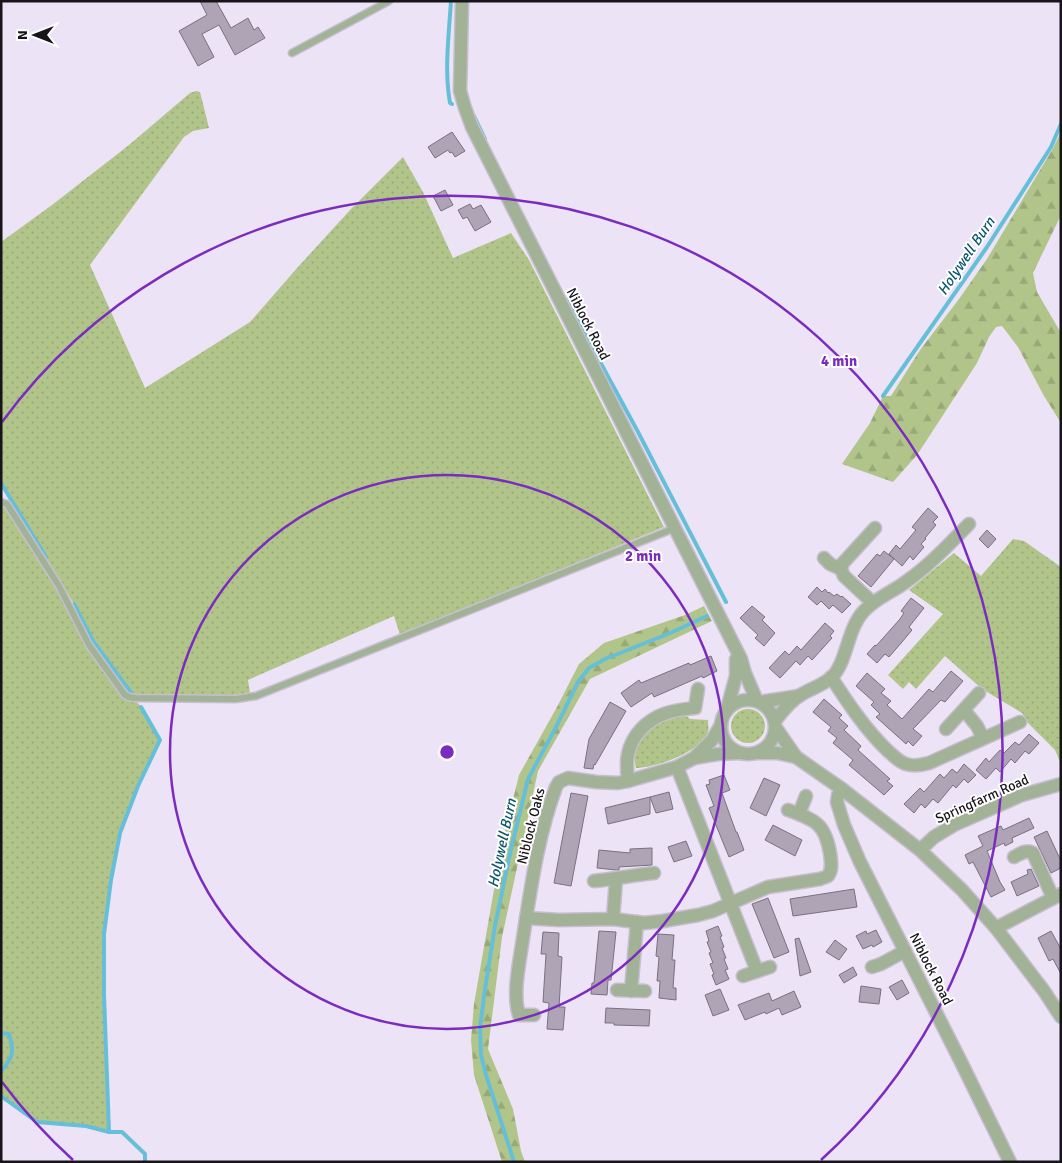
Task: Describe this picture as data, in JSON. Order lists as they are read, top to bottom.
{
  "streets": {
    "street": ["Niblock Road", "Springfarm Road", "Niblock Oaks"]
  },
  "crossings": [
    ["Niblock Road", "Niblock Oaks"]
  ],
  "water": ["Holywell Burn"],
  "north": "left",
  "rings": ["4 min", "2 min"]
}
